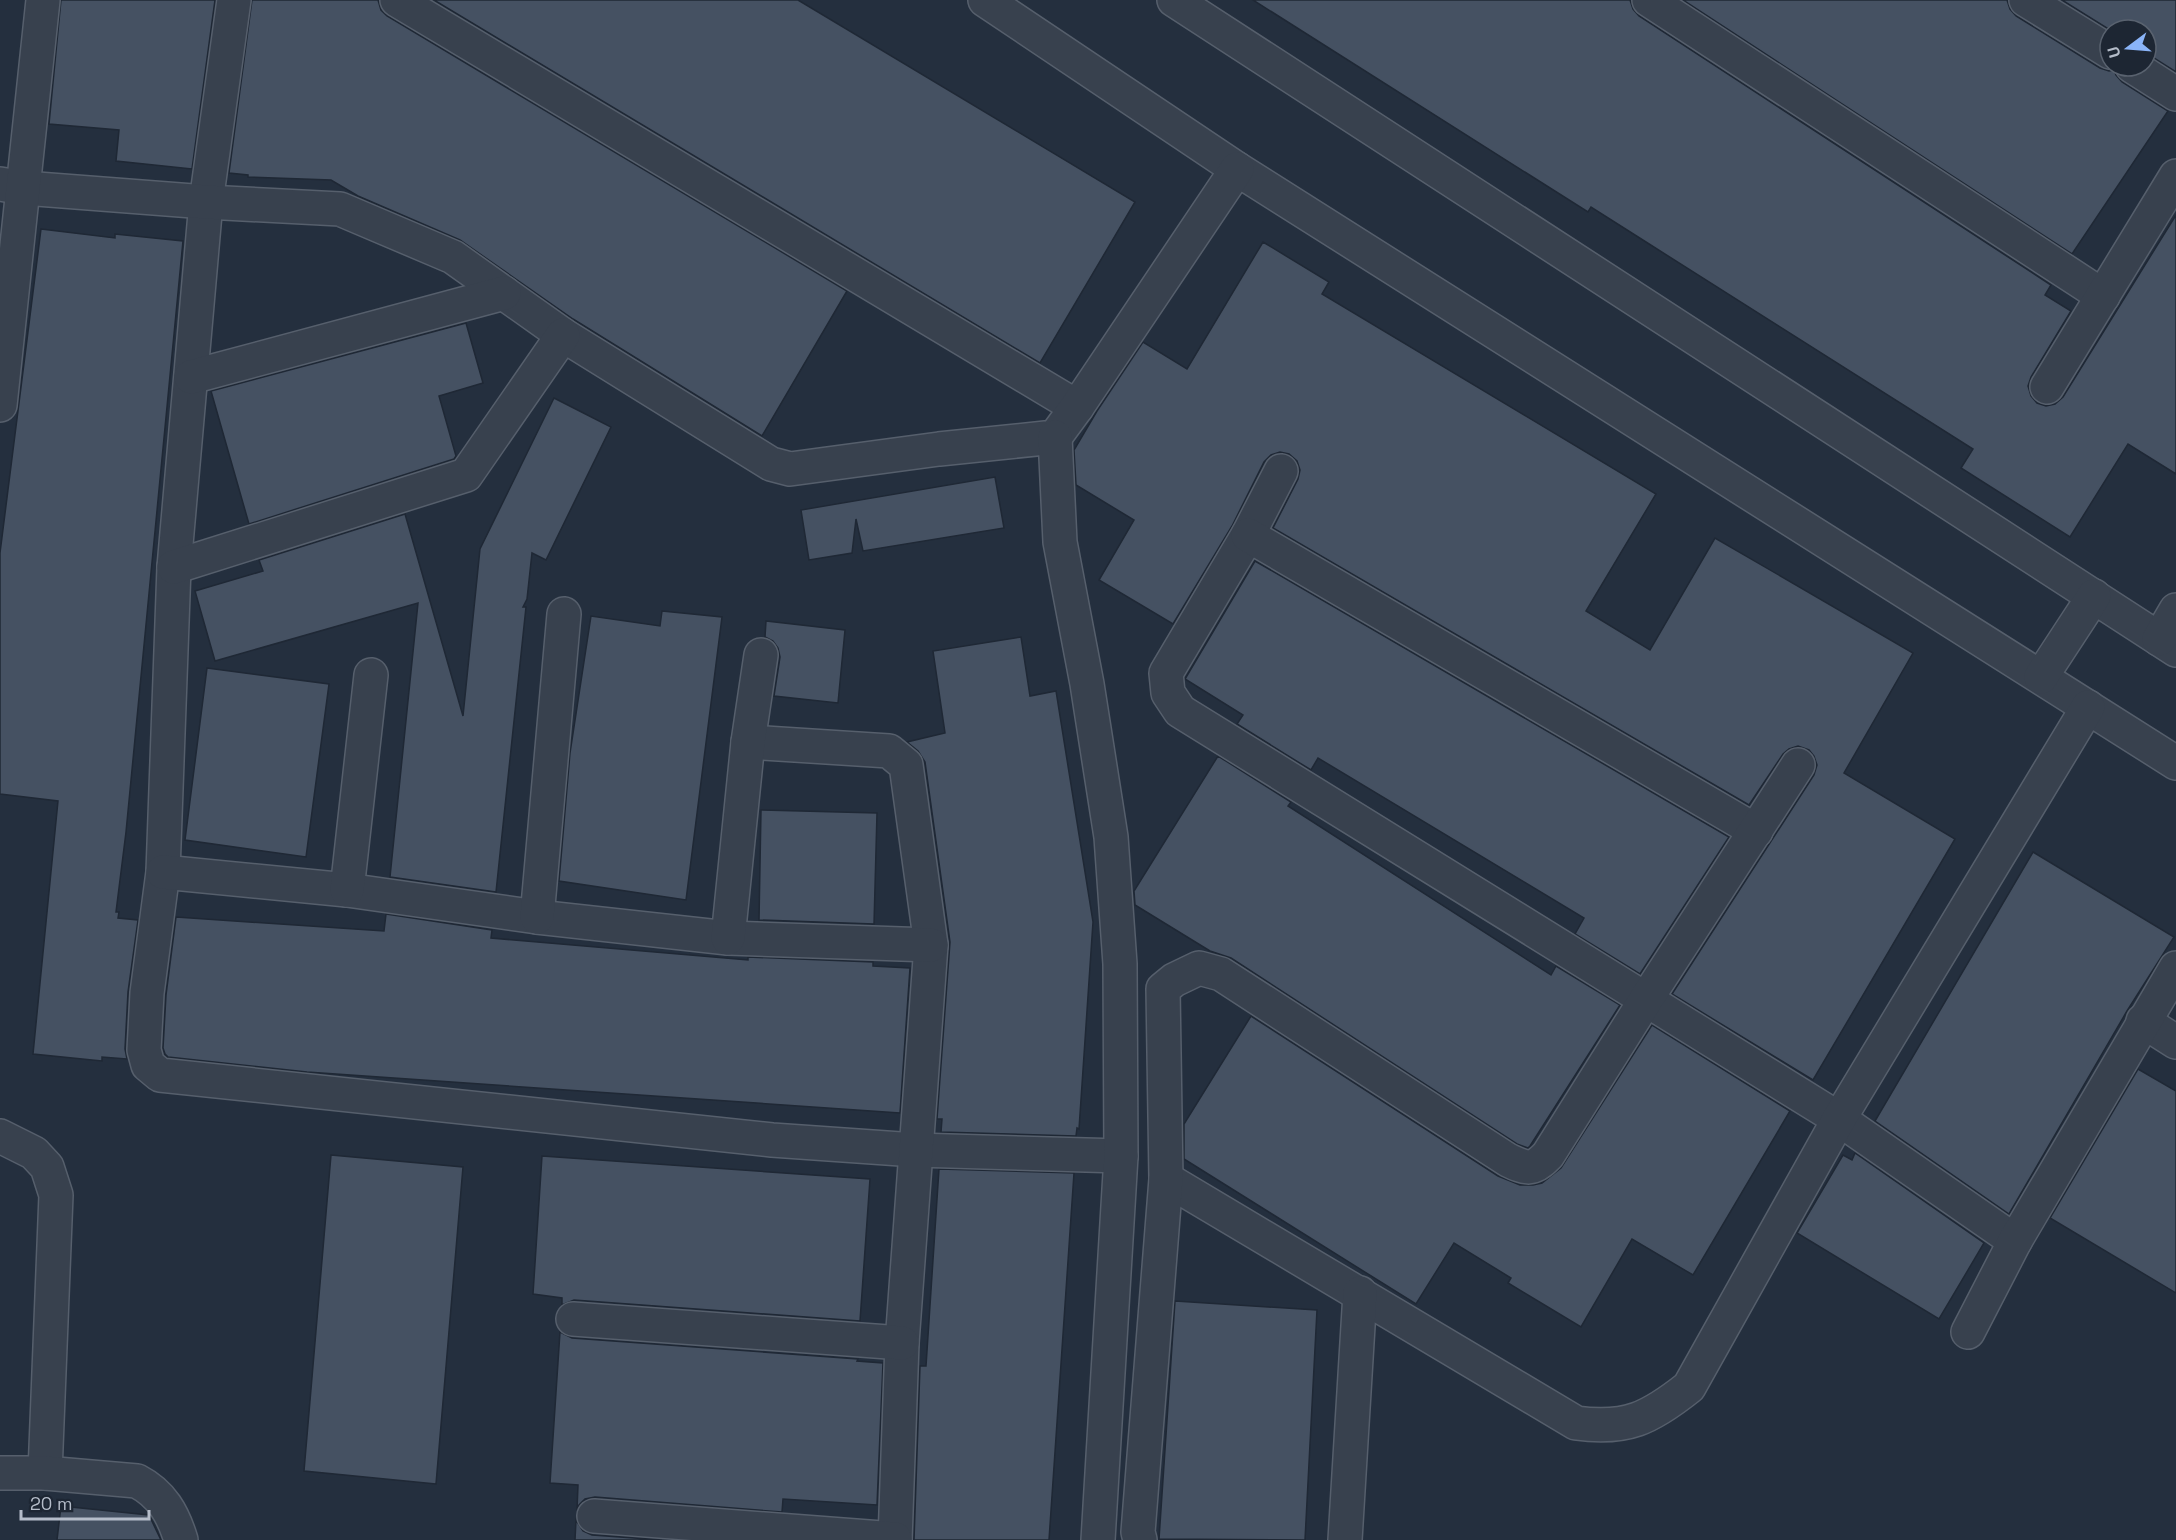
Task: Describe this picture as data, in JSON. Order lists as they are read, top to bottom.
{
  "scale_bar": "20 m",
  "north": "left"
}
